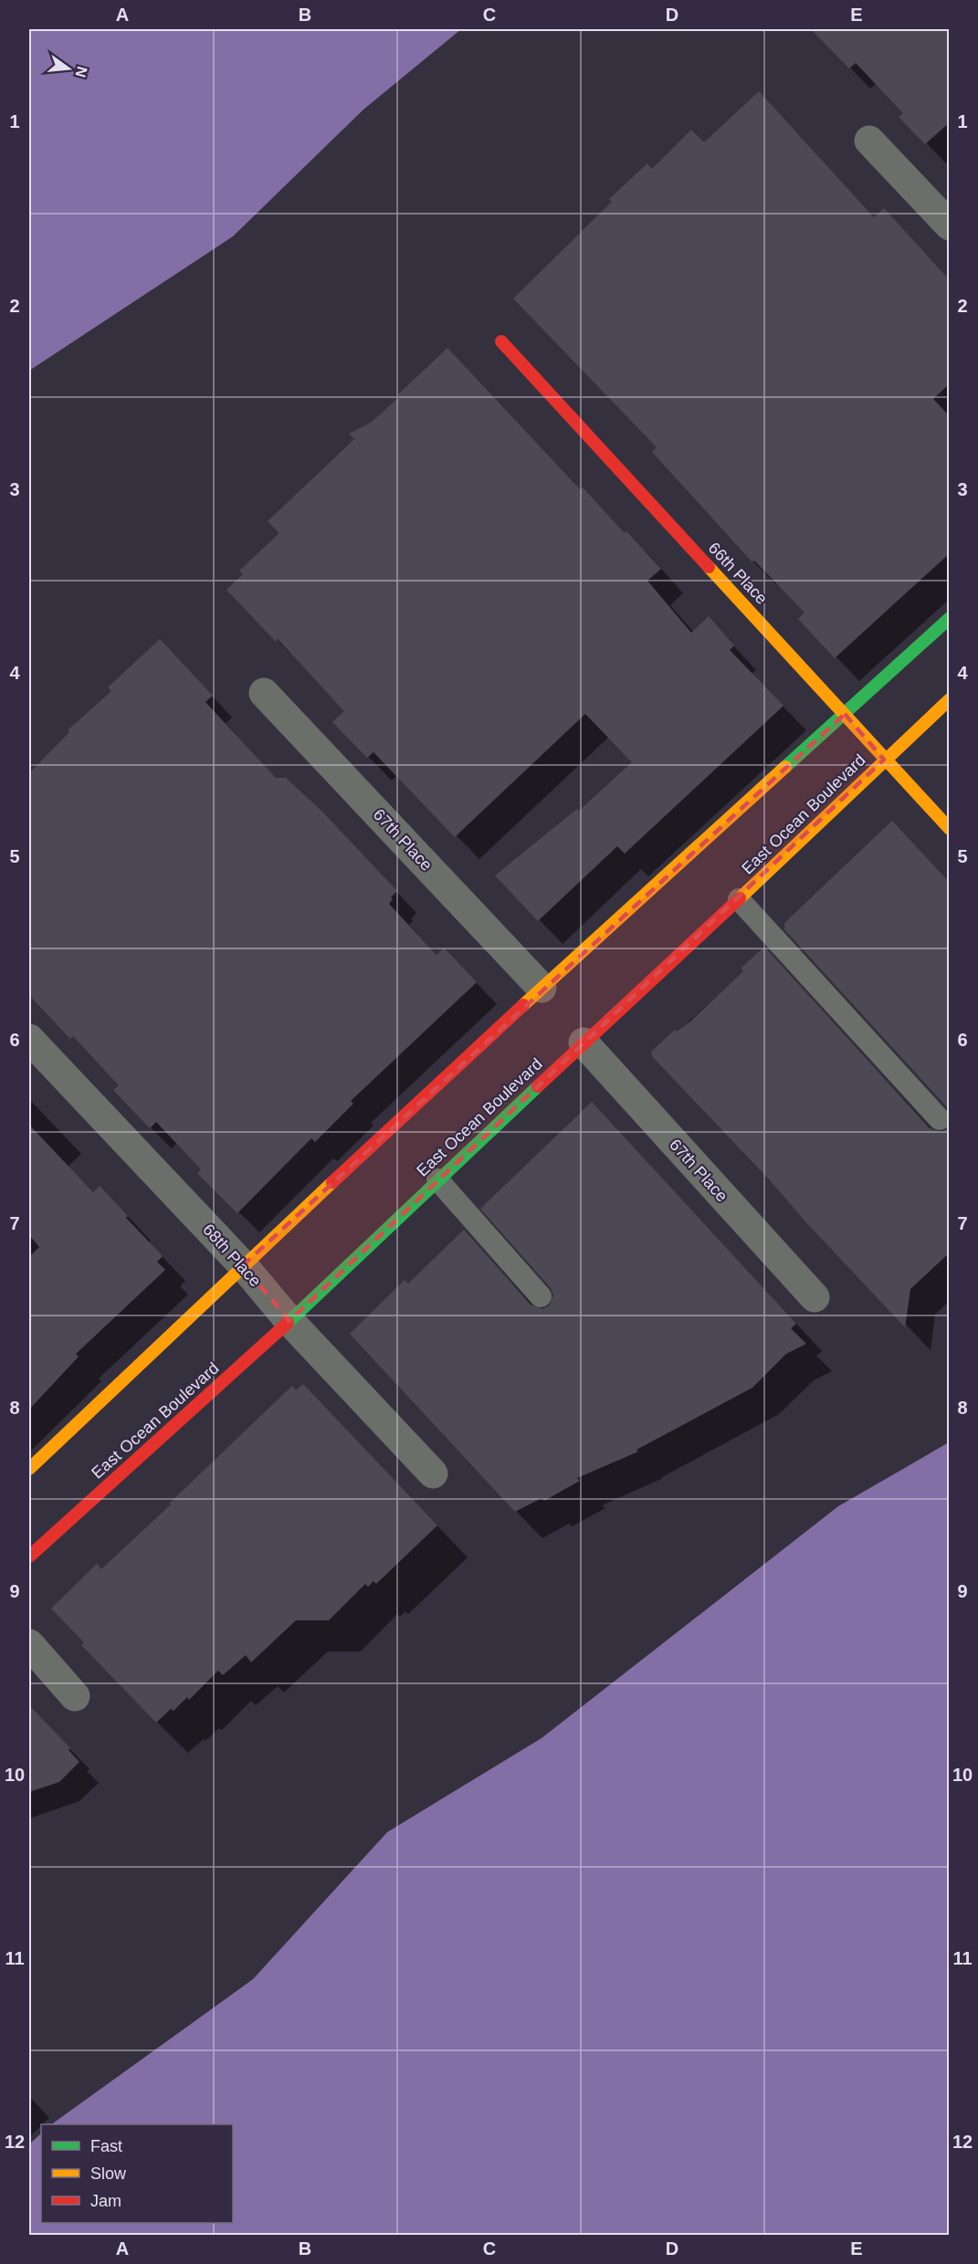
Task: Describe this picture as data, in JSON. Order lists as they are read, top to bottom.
{
  "streets": {
    "main road": ["66th Place", "East Ocean Boulevard"],
    "street": ["67th Place", "68th Place"]
  },
  "crossings": [
    ["66th Place", "East Ocean Boulevard"],
    ["East Ocean Boulevard", "67th Place"],
    ["East Ocean Boulevard", "68th Place"]
  ],
  "legend": ["Fast", "Slow", "Jam"],
  "north": "right",
  "grid": {
    "columns": [
      "A",
      "B",
      "C",
      "D",
      "E"
    ],
    "rows": [
      "1",
      "2",
      "3",
      "4",
      "5",
      "6",
      "7",
      "8",
      "9",
      "10",
      "11",
      "12"
    ]
  }
}
